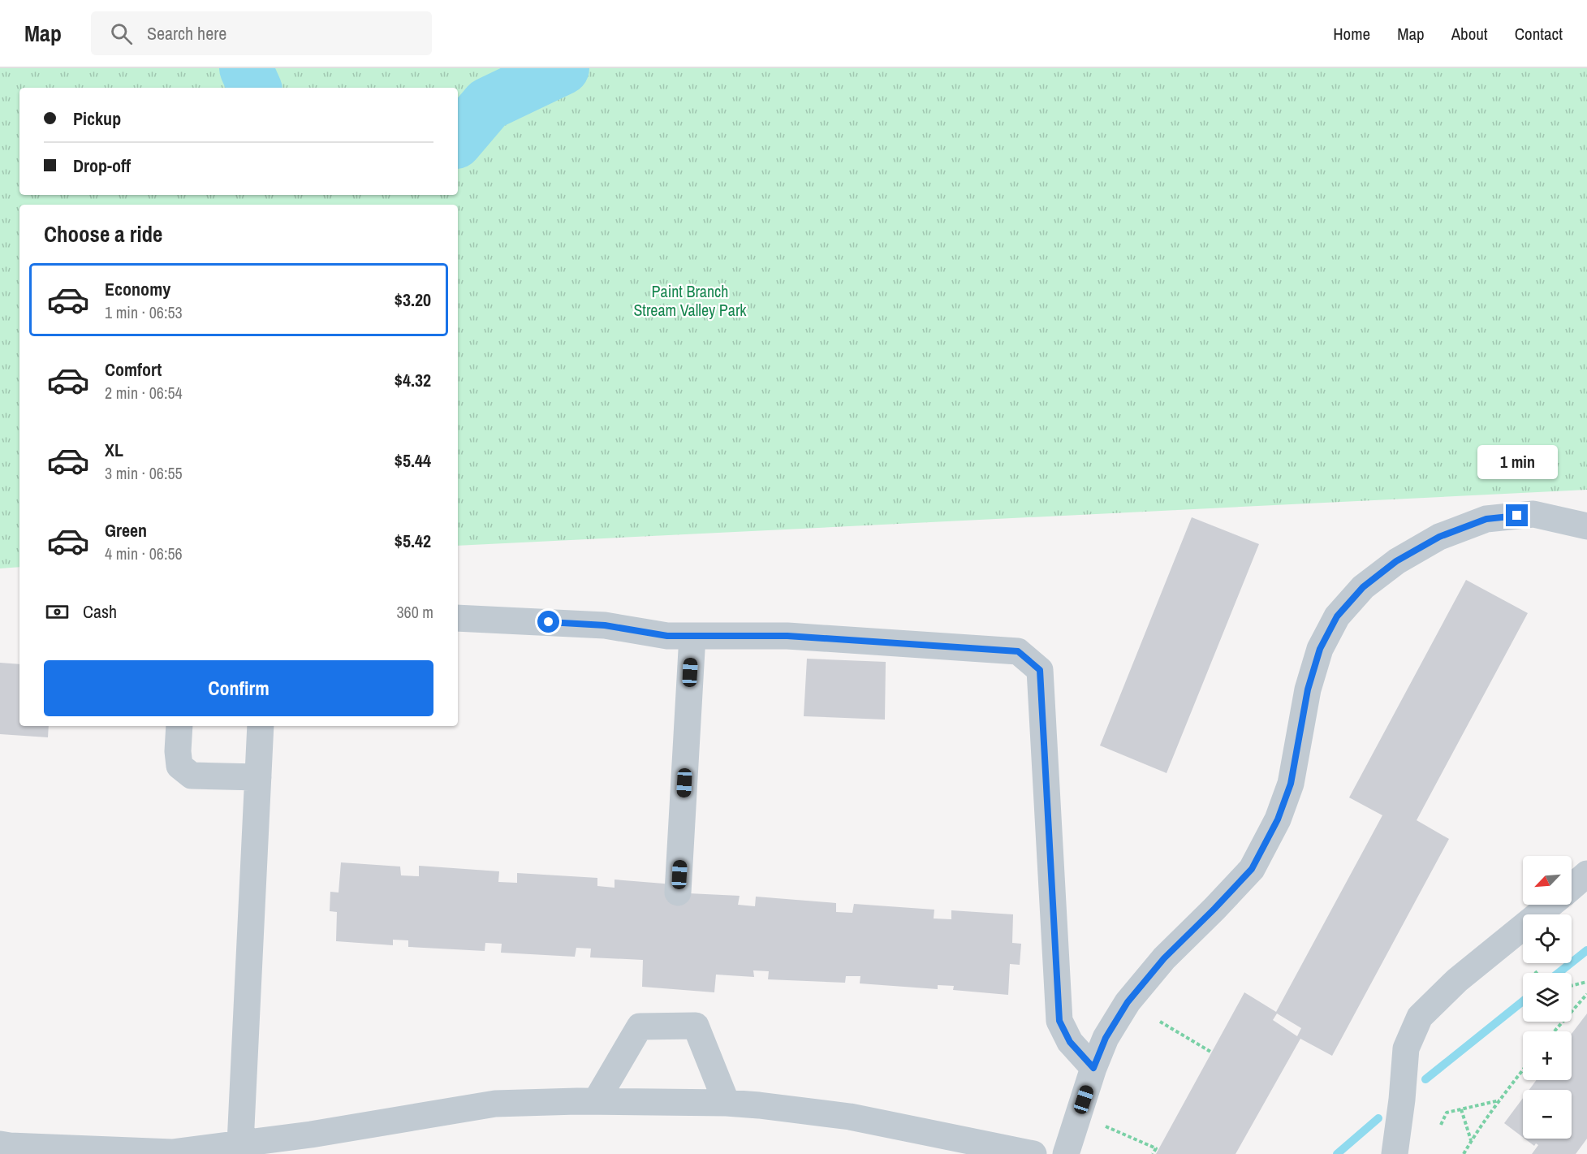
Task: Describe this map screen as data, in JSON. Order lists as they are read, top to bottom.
{
  "parks": ["Paint Branch Stream Valley Park"],
  "north": "bottom left",
  "page": {
    "header": "Map",
    "search": "Search here",
    "nav": [
      "Home",
      "Map",
      "About",
      "Contact"
    ],
    "banner": ["Pickup", "Drop-off"],
    "heading": "Choose a ride",
    "list": [
      {
        "name": "Economy",
        "note": "1 min · 06:53",
        "value": "$3.20"
      },
      {
        "name": "Comfort",
        "note": "2 min · 06:54",
        "value": "$4.32"
      },
      {
        "name": "XL",
        "note": "3 min · 06:55",
        "value": "$5.44"
      },
      {
        "name": "Green",
        "note": "4 min · 06:56",
        "value": "$5.42"
      }
    ],
    "bubble": "1 min",
    "pay": ["Cash", "360 m"],
    "buttons": "Confirm",
    "map_buttons": ["+", "−"]
  }
}
